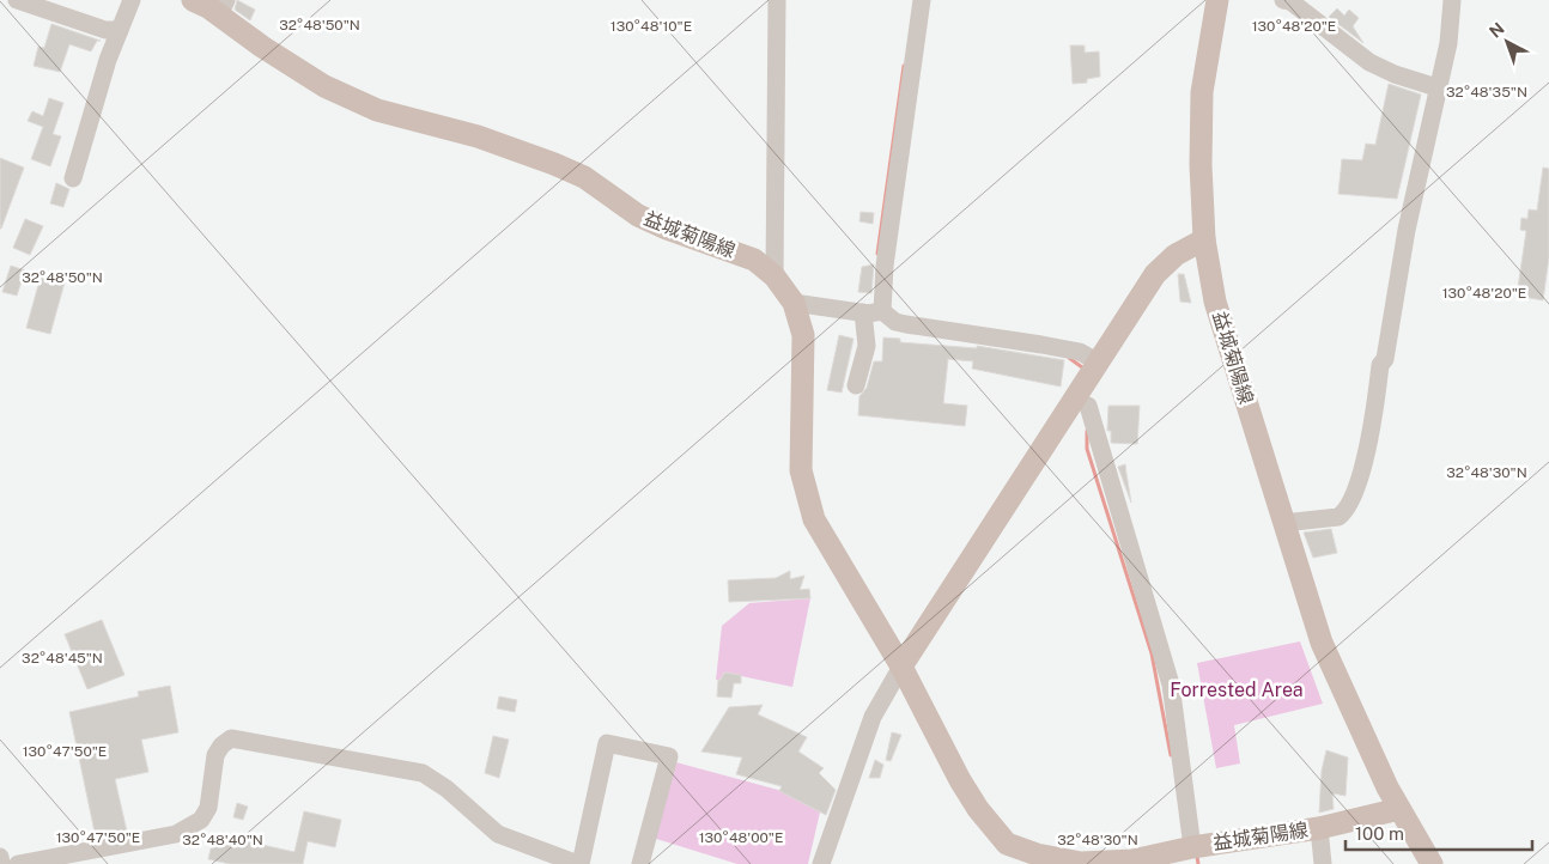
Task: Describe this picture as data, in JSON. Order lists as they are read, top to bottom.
{
  "streets": {
    "main road": ["益城菊陽線"]
  },
  "parks": ["Forrested Area"],
  "scale_bar": "100 m",
  "north": "top left",
  "coordinates": [
    "32°48'50\"N",
    "130°48'10\"E",
    "130°48'20\"E",
    "32°48'35\"N",
    "32°48'30\"N",
    "32°48'45\"N",
    "130°47'50\"E",
    "130°48'00\"E",
    "32°48'40\"N"
  ]
}
